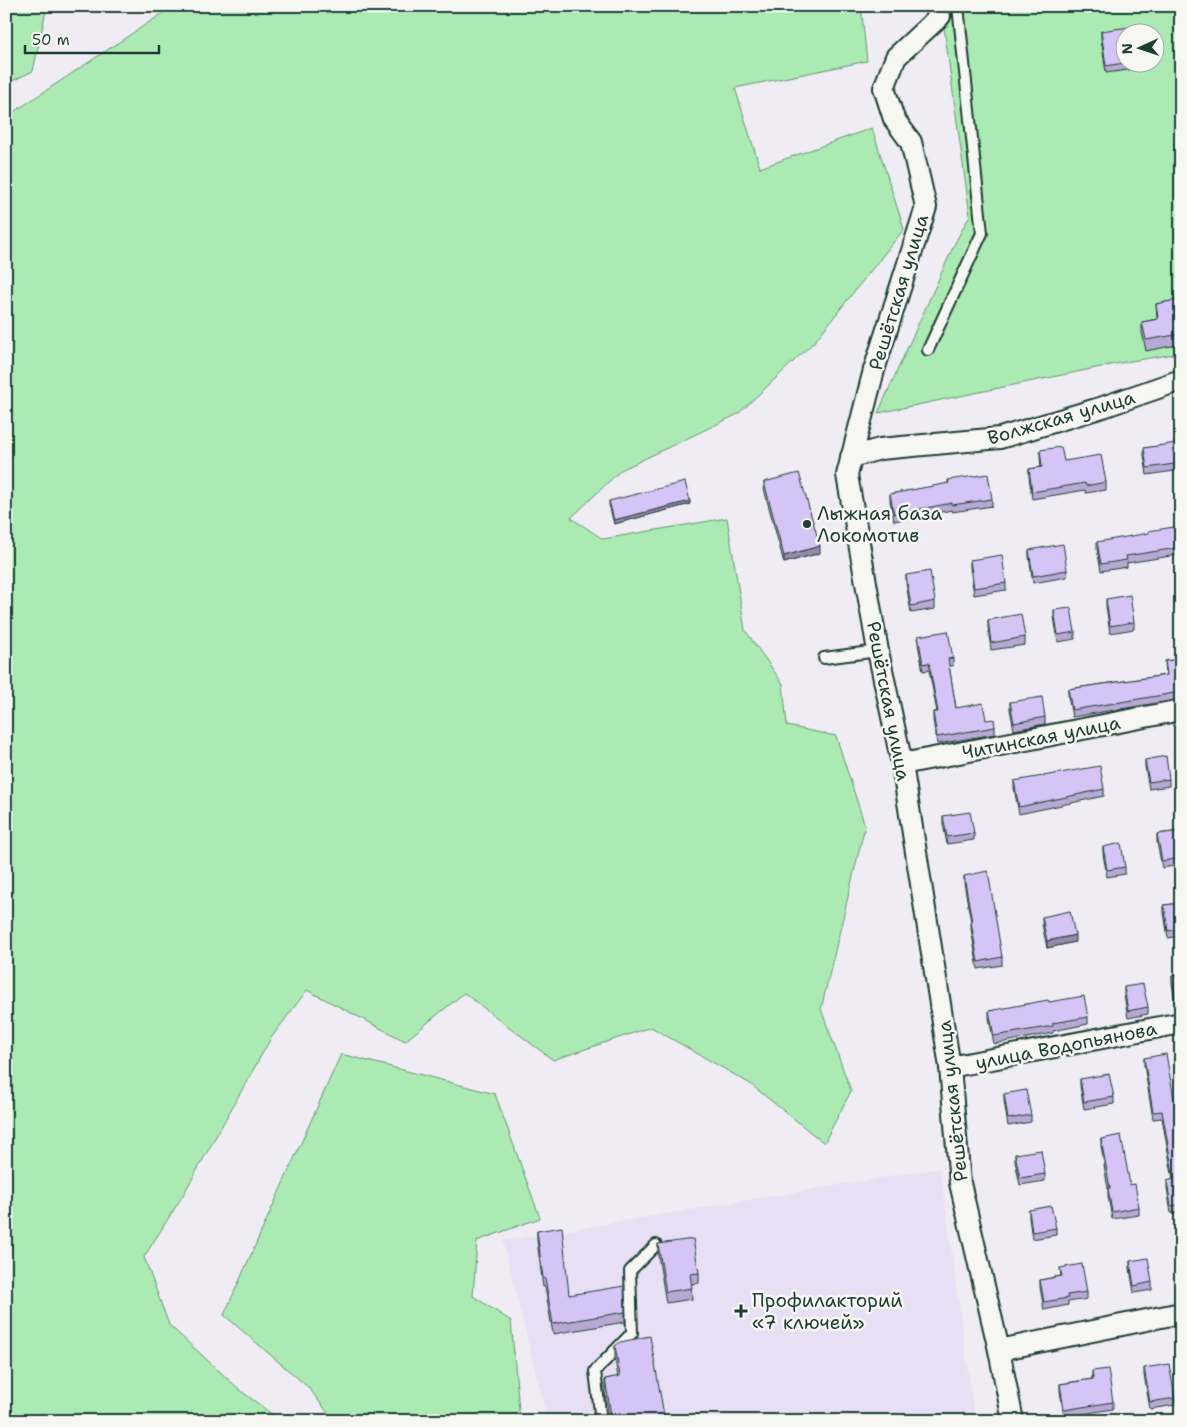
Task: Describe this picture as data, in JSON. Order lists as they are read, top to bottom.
{
  "streets": {
    "street": [
      "Решётская улица",
      "Волжская улица",
      "Читинская улица",
      "улица Водопьянова"
    ]
  },
  "crossings": [
    ["Решётская улица", "Волжская улица"],
    ["Решётская улица", "Читинская улица"],
    ["Решётская улица", "улица Водопьянова"]
  ],
  "places": {
    "other": ["Лыжная база Локомотив"],
    "health": ["Профилакторий «7 ключей»"]
  },
  "scale_bar": "50 m",
  "north": "left"
}
